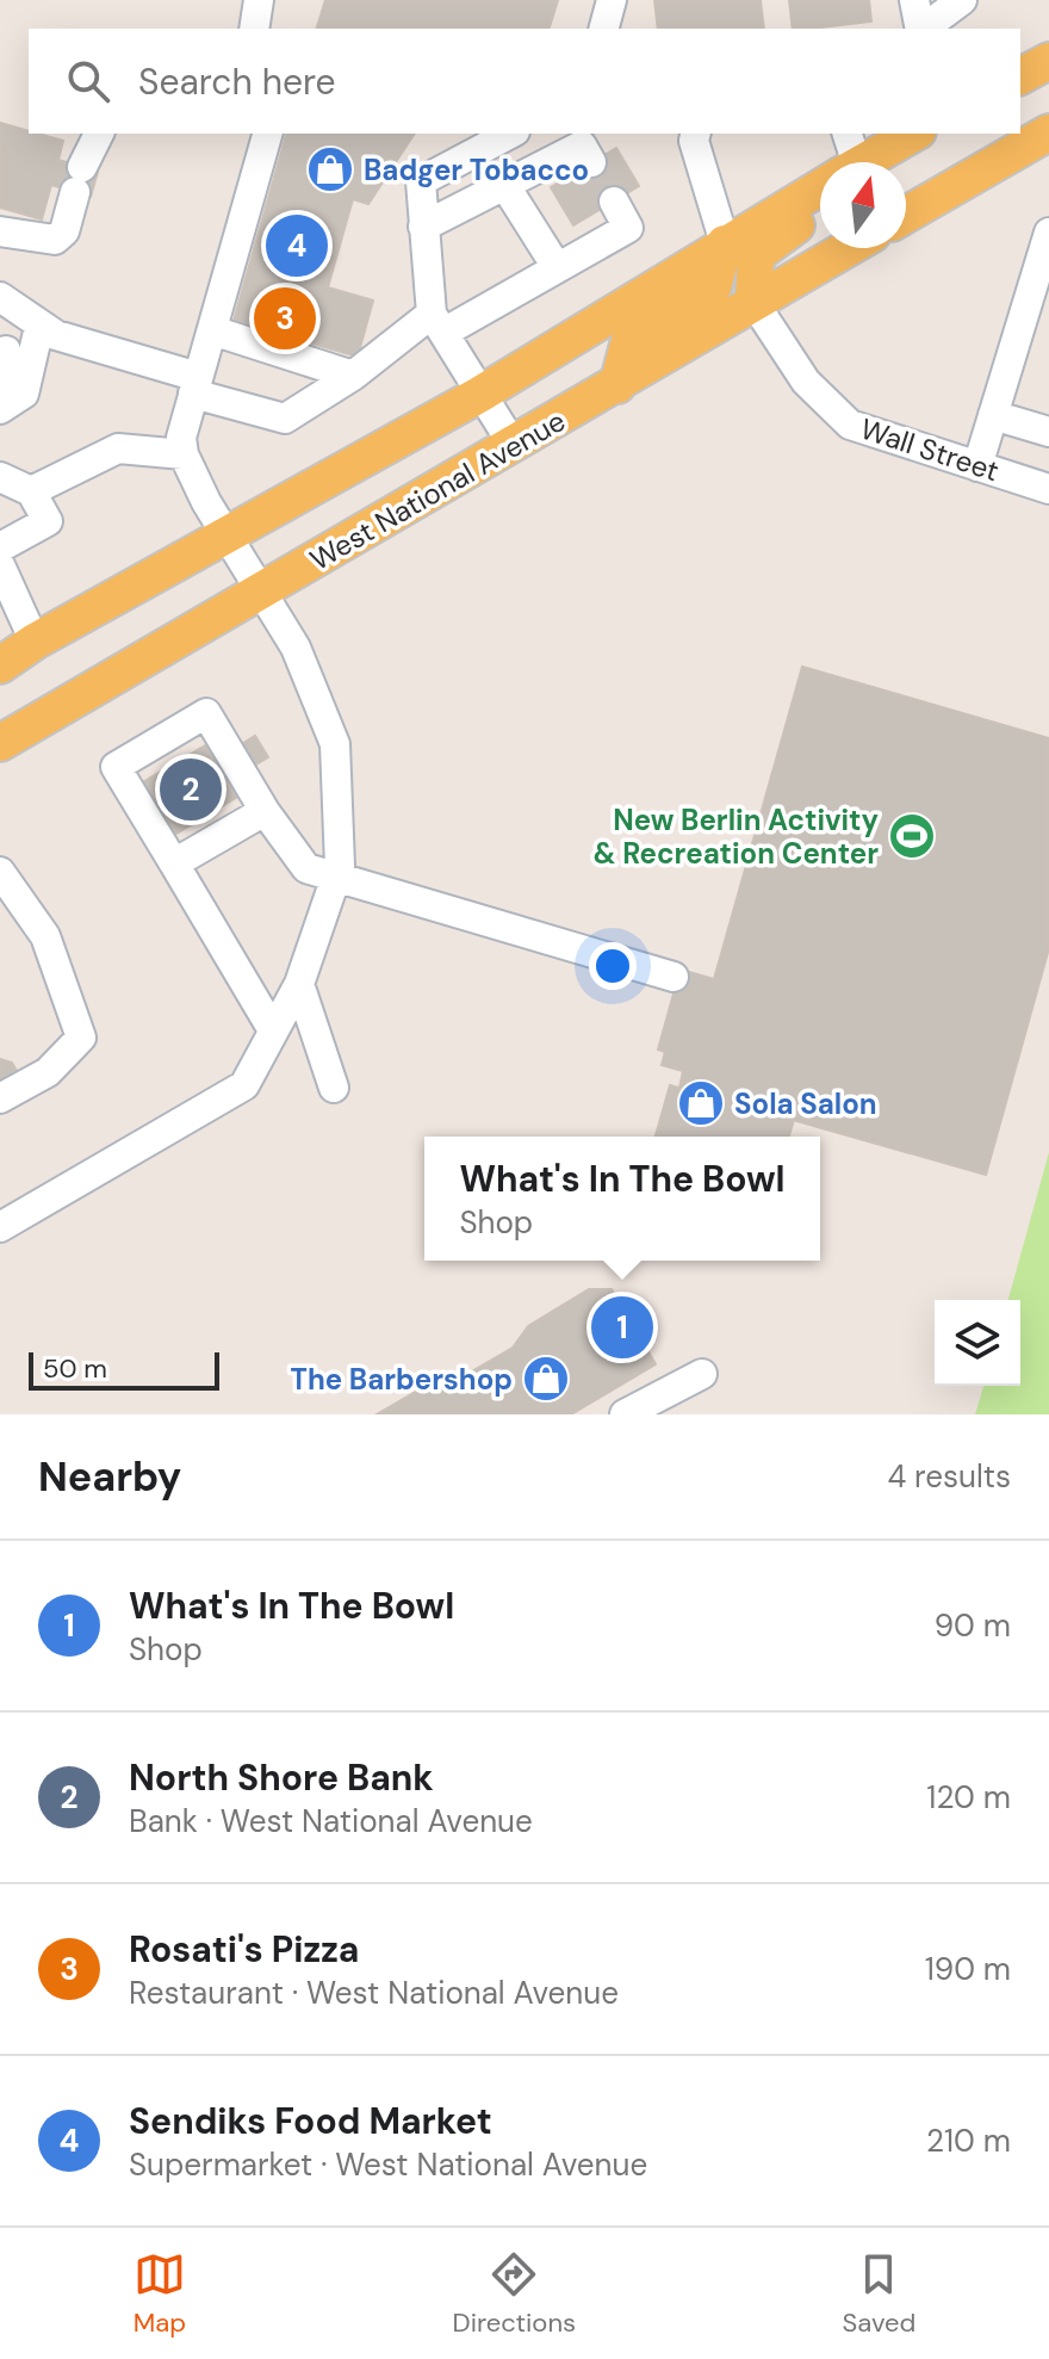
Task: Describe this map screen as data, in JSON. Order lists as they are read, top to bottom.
{
  "streets": {
    "main road": ["West National Avenue"],
    "street": ["Wall Street"]
  },
  "crossings": [
    ["Wall Street", "West National Avenue"]
  ],
  "places": {
    "shop": ["Badger Tobacco", "Sola Salon", "The Barbershop"],
    "sports": ["New Berlin Activity & Recreation Center"]
  },
  "scale_bar": "50 m",
  "north": "top",
  "page": {
    "search": "Search here",
    "pins": [
      "4",
      "3",
      "2",
      "1"
    ],
    "popup": ["What's In The Bowl", "Shop"],
    "scale": "50 m",
    "heading": ["Nearby", "4 results"],
    "list": [
      {
        "mark": "1",
        "name": "What's In The Bowl",
        "note": "Shop",
        "value": "90 m"
      },
      {
        "mark": "2",
        "name": "North Shore Bank",
        "note": "Bank · West National Avenue",
        "value": "120 m"
      },
      {
        "mark": "3",
        "name": "Rosati's Pizza",
        "note": "Restaurant · West National Avenue",
        "value": "190 m"
      },
      {
        "mark": "4",
        "name": "Sendiks Food Market",
        "note": "Supermarket · West National Avenue",
        "value": "210 m"
      }
    ],
    "nav": ["Map", "Directions", "Saved"]
  }
}
